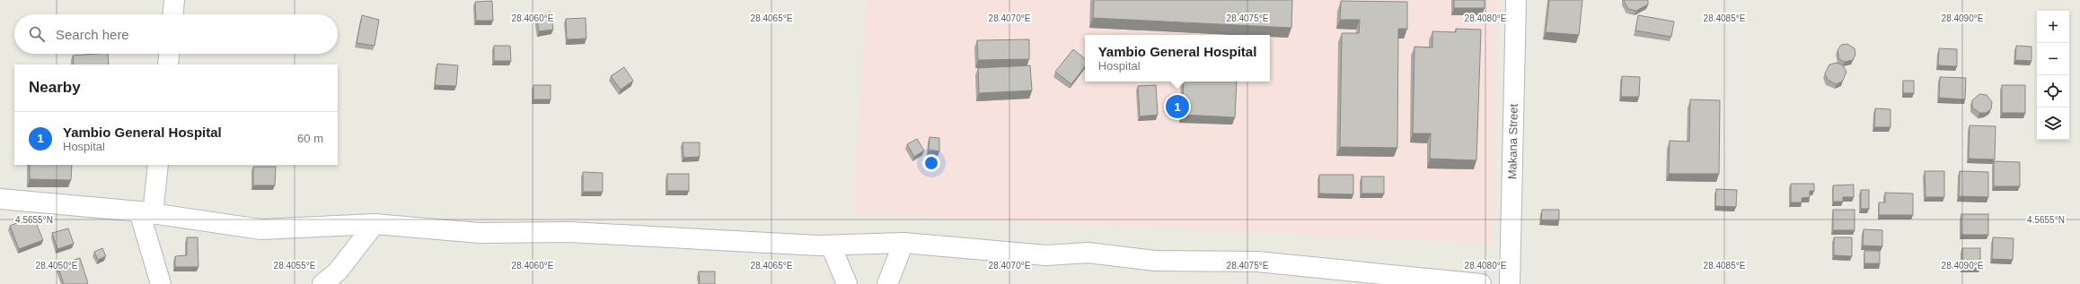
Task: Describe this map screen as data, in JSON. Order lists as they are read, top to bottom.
{
  "streets": {
    "street": ["Makana Street"]
  },
  "page": {
    "map_buttons": ["+", "−"],
    "search": "Search here",
    "popup": ["Yambio General Hospital", "Hospital"],
    "heading": "Nearby",
    "pins": "1",
    "list": [
      {
        "mark": "1",
        "name": "Yambio General Hospital",
        "note": "Hospital",
        "value": "60 m"
      }
    ]
  },
  "coordinates": [
    "28.4060°E",
    "28.4065°E",
    "28.4070°E",
    "28.4075°E",
    "28.4080°E",
    "28.4085°E",
    "28.4090°E",
    "4.5655°N",
    "28.4050°E",
    "28.4055°E"
  ]
}
